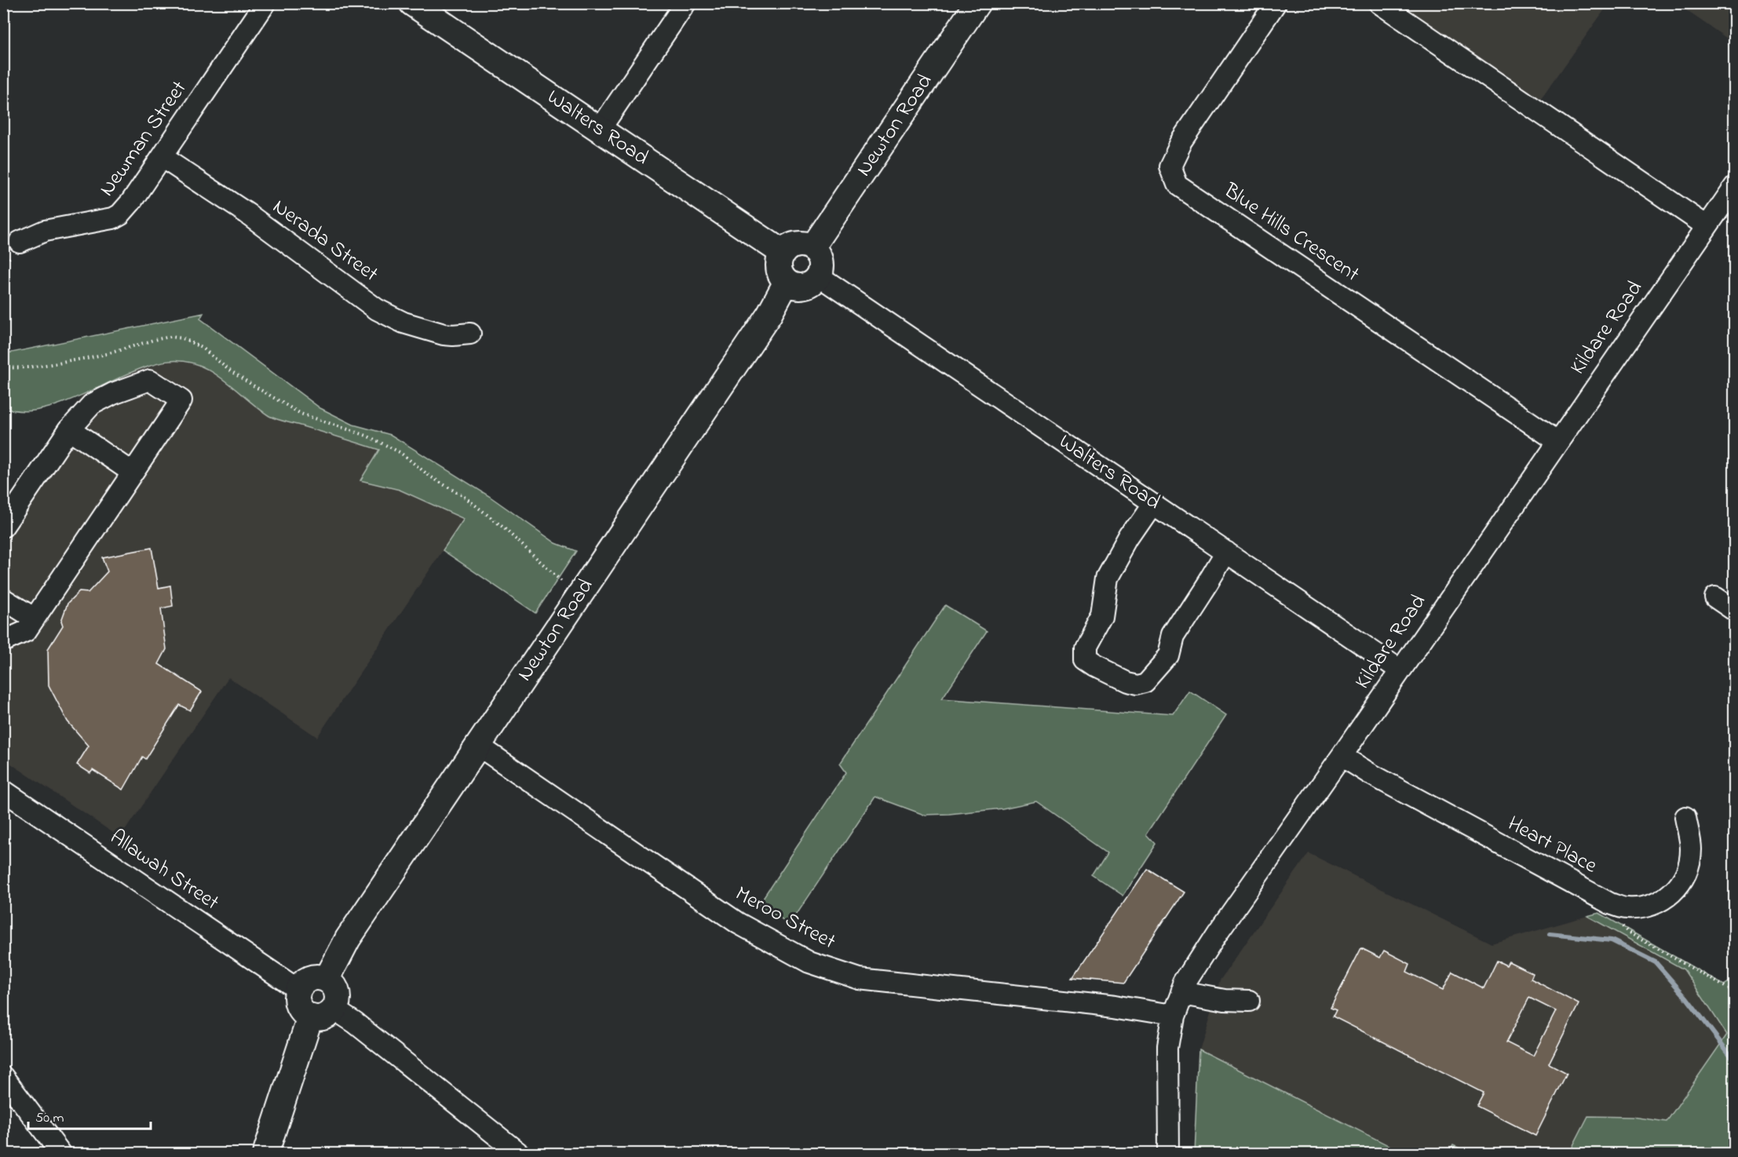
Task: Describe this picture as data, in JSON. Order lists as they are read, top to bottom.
{
  "streets": {
    "main road": ["Newton Road", "Walters Road"],
    "street": [
      "Newman Street",
      "Blue Hills Crescent",
      "Nerada Street",
      "Kildare Road",
      "Heart Place",
      "Allawah Street",
      "Meroo Street"
    ]
  },
  "crossings": [
    ["Newton Road", "Walters Road"],
    ["Newton Road", "Allawah Street"],
    ["Newton Road", "Meroo Street"],
    ["Walters Road", "Kildare Road"],
    ["Newman Street", "Nerada Street"],
    ["Blue Hills Crescent", "Kildare Road"],
    ["Kildare Road", "Heart Place"],
    ["Kildare Road", "Meroo Street"]
  ],
  "scale_bar": "50 m"
}
